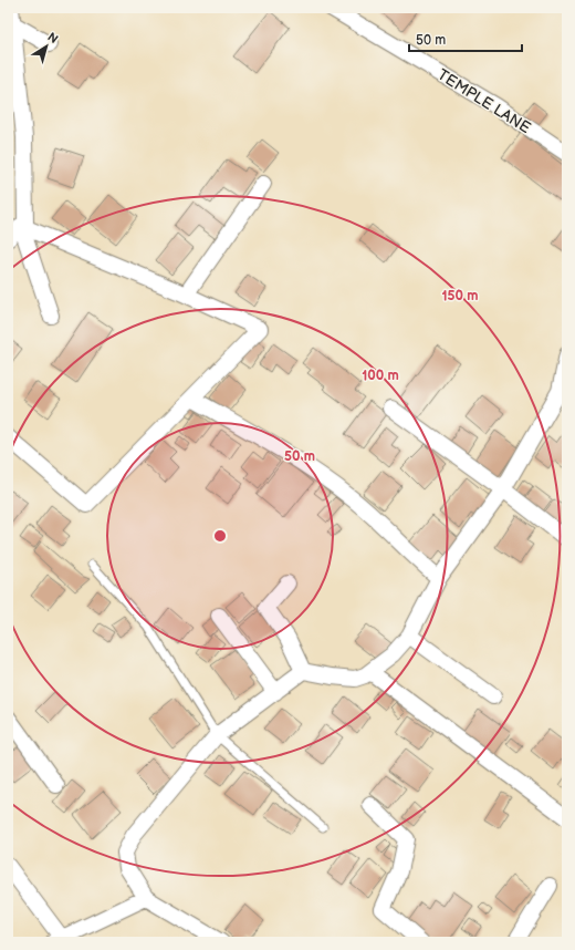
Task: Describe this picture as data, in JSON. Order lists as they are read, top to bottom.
{
  "streets": {
    "street": ["TEMPLE LANE"]
  },
  "scale_bar": "50 m",
  "north": "top right",
  "rings": ["150 m", "100 m", "50 m"]
}
